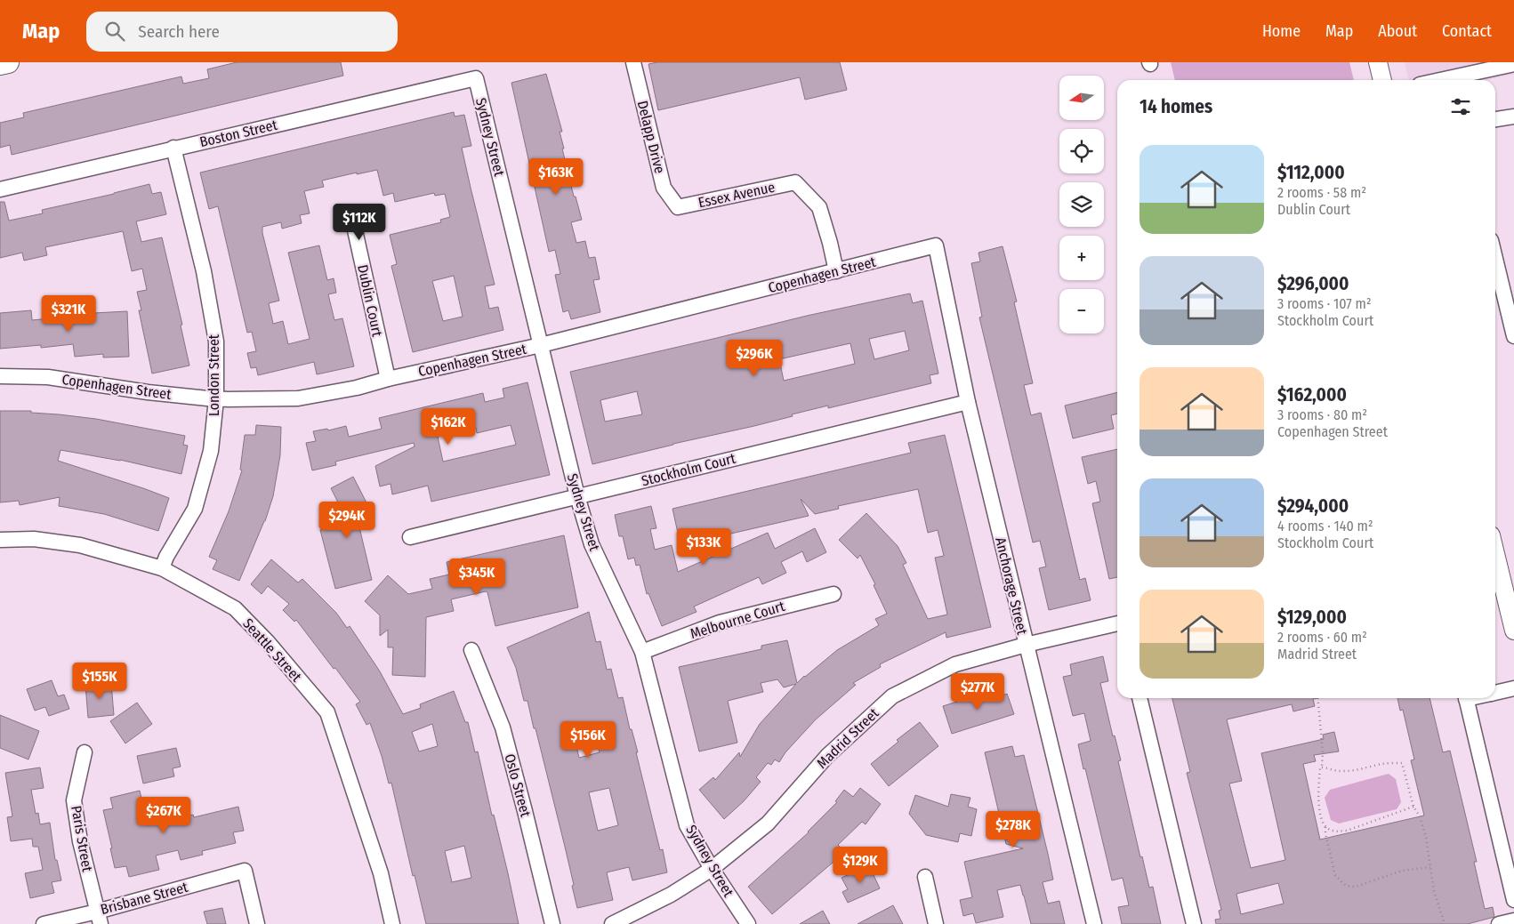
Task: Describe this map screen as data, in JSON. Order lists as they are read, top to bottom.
{
  "streets": {
    "street": [
      "Boston Street",
      "Sydney Street",
      "Delapp Drive",
      "Essex Avenue",
      "Copenhagen Street",
      "Dublin Court",
      "London Street",
      "Stockholm Court",
      "Anchorage Street",
      "Melbourne Court",
      "Seattle Street",
      "Madrid Street",
      "Oslo Street",
      "Paris Street",
      "Brisbane Street"
    ]
  },
  "crossings": [
    ["Boston Street", "Sydney Street"],
    ["Boston Street", "London Street"],
    ["Sydney Street", "Copenhagen Street"],
    ["Sydney Street", "Stockholm Court"],
    ["Sydney Street", "Melbourne Court"],
    ["Sydney Street", "Madrid Street"],
    ["Delapp Drive", "Essex Avenue"],
    ["Essex Avenue", "Copenhagen Street"],
    ["Copenhagen Street", "Dublin Court"],
    ["Copenhagen Street", "London Street"],
    ["Copenhagen Street", "Anchorage Street"],
    ["London Street", "Seattle Street"],
    ["Stockholm Court", "Anchorage Street"],
    ["Anchorage Street", "Madrid Street"],
    ["Paris Street", "Brisbane Street"]
  ],
  "north": "left",
  "page": {
    "header": "Map",
    "search": "Search here",
    "nav": [
      "Home",
      "Map",
      "About",
      "Contact"
    ],
    "map_buttons": ["+", "−"],
    "heading": "14 homes",
    "list": [
      {
        "name": "$112,000",
        "note": "2 rooms · 58 m² · Dublin Court"
      },
      {
        "name": "$296,000",
        "note": "3 rooms · 107 m² · Stockholm Court"
      },
      {
        "name": "$162,000",
        "note": "3 rooms · 80 m² · Copenhagen Street"
      },
      {
        "name": "$294,000",
        "note": "4 rooms · 140 m² · Stockholm Court"
      },
      {
        "name": "$129,000",
        "note": "2 rooms · 60 m² · Madrid Street"
      }
    ],
    "price": [
      "$163K",
      "$112K",
      "$321K",
      "$296K",
      "$162K",
      "$294K",
      "$133K",
      "$345K",
      "$155K",
      "$277K",
      "$156K",
      "$267K",
      "$278K",
      "$129K"
    ]
  }
}
